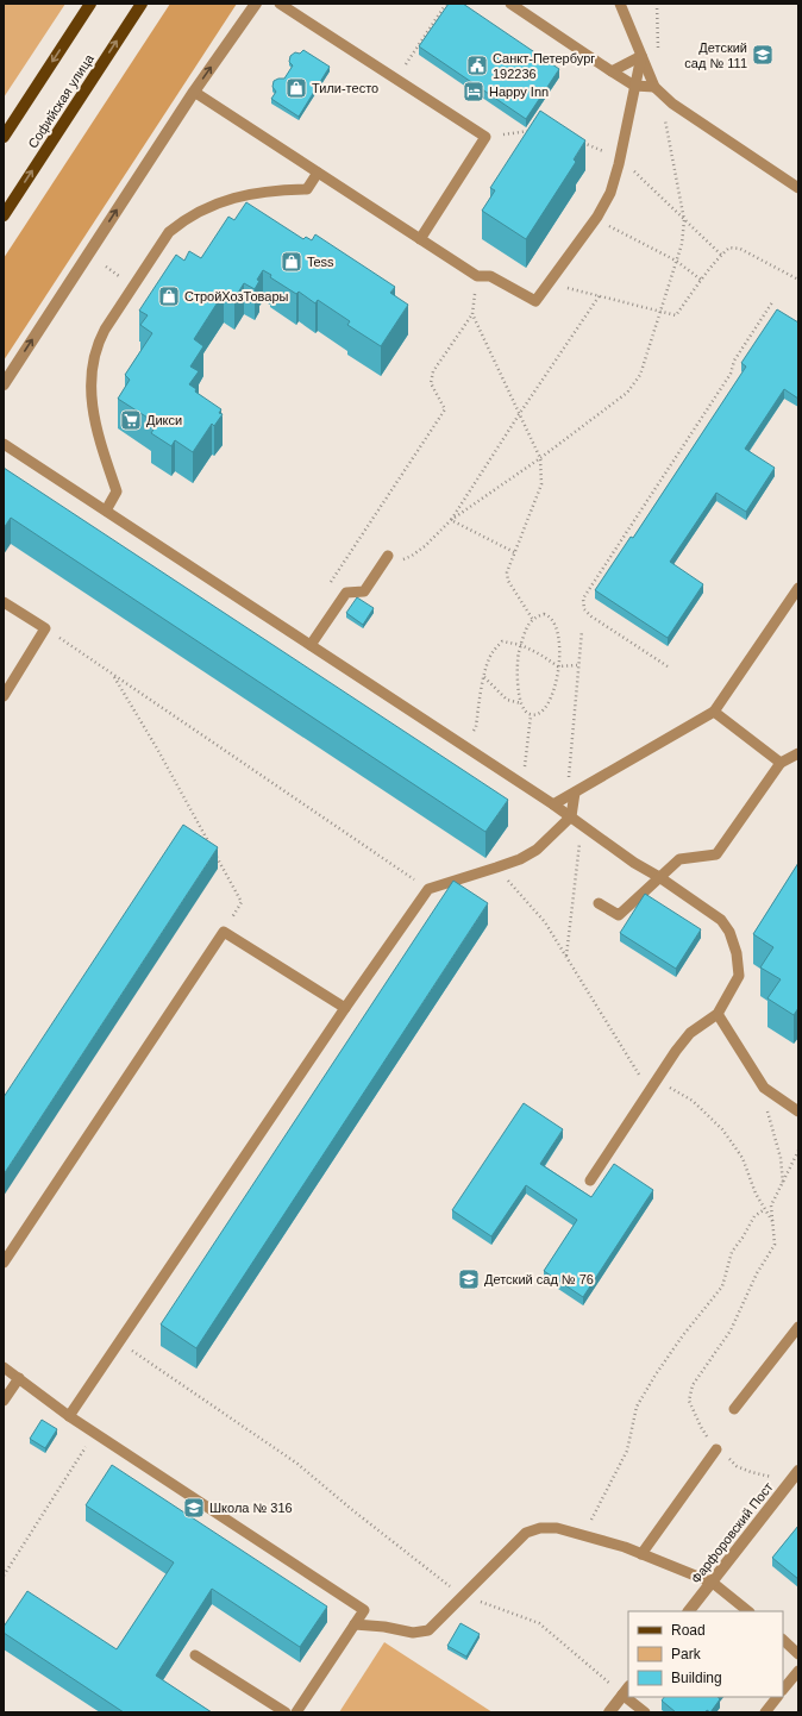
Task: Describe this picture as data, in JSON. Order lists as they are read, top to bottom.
{
  "streets": {
    "main road": ["Софийская улица"],
    "street": ["Фарфоровский Пост"]
  },
  "places": {
    "school or university": ["Детский сад № 111", "Детский сад № 76", "Школа № 316"],
    "public building": ["Санкт-Петербург 192236"],
    "shop": ["Тили-тесто", "Tess", "СтройХозТовары"],
    "hotel": ["Happy Inn"],
    "supermarket": ["Дикси"]
  },
  "legend": ["Road", "Park", "Building"]
}
